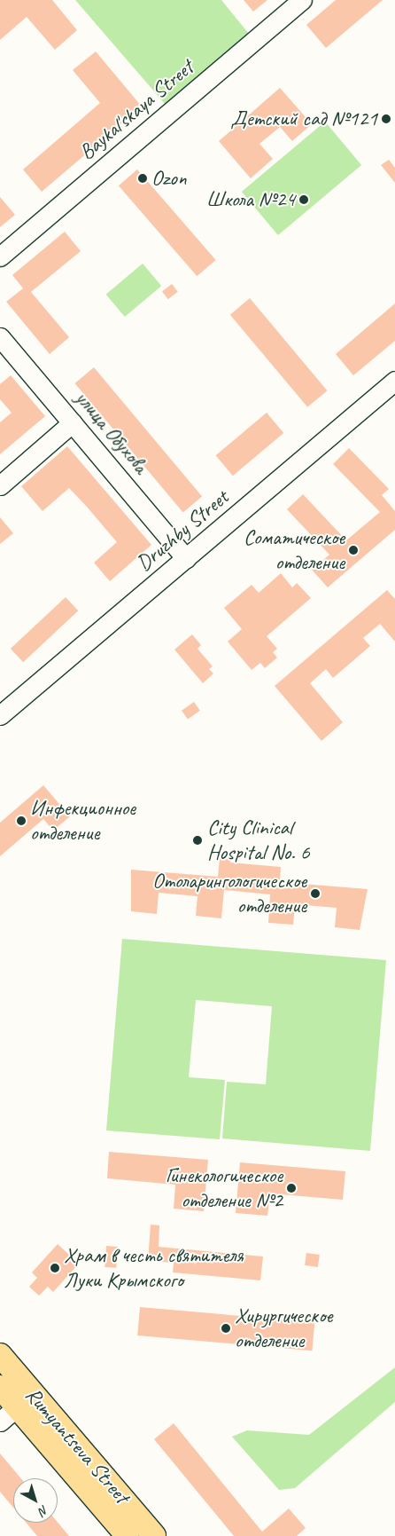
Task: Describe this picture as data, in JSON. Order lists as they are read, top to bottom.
{
  "streets": {
    "main road": ["Rumyantseva Street"],
    "street": ["Baykal'skaya Street", "улица Обухова", "Druzhby Street"]
  },
  "crossings": [
    ["улица Обухова", "Druzhby Street"]
  ],
  "places": [
    "Детский сад №121",
    "Ozon",
    "Школа №24",
    "Соматическое отделение",
    "Инфекционное отделение",
    "City Clinical Hospital No. 6",
    "Отоларингологическое отделение",
    "Гинекологическое отделение №2",
    "Храм в честь святителя Луки Крымского",
    "Хирургическое отделение"
  ],
  "north": "bottom right"
}
